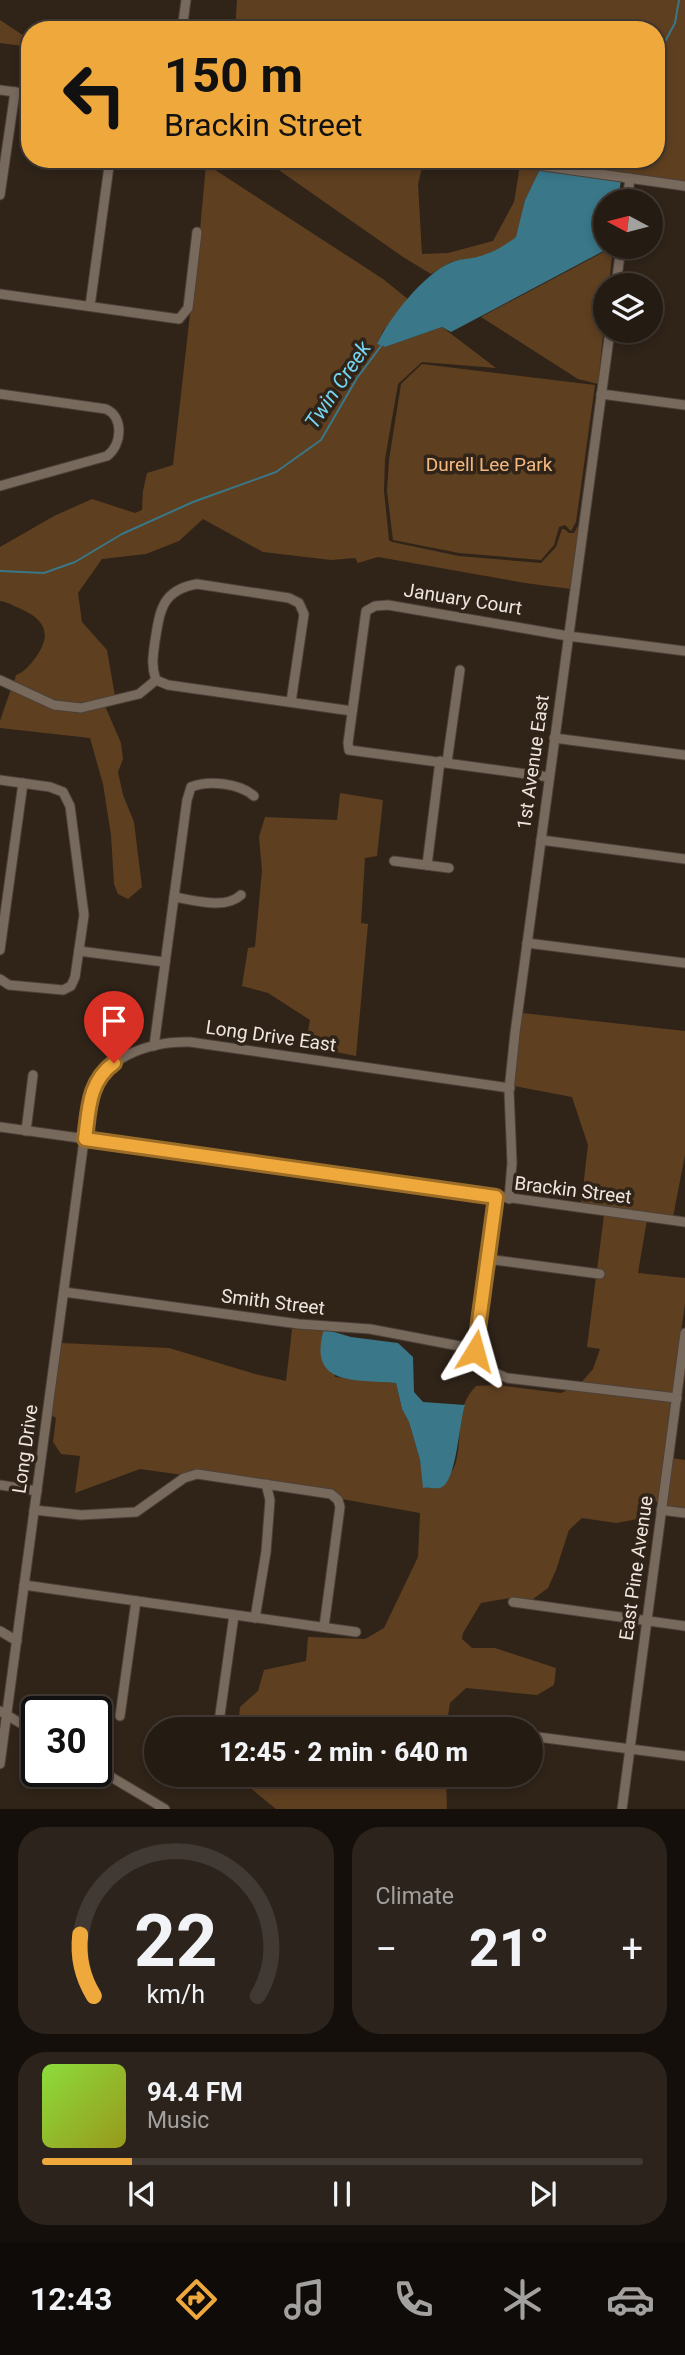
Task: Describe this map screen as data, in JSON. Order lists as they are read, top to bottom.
{
  "streets": {
    "street": [
      "January Court",
      "1st Avenue East",
      "Long Drive East",
      "Brackin Street",
      "Smith Street",
      "Long Drive",
      "East Pine Avenue"
    ]
  },
  "crossings": [
    ["January Court", "1st Avenue East"],
    ["1st Avenue East", "Long Drive East"],
    ["1st Avenue East", "Brackin Street"],
    ["Long Drive East", "Brackin Street"],
    ["Long Drive East", "Long Drive"],
    ["Brackin Street", "Long Drive"],
    ["Smith Street", "Long Drive"]
  ],
  "water": ["Twin Creek"],
  "parks": ["Durell Lee Park"],
  "north": "left",
  "page": {
    "turn": ["150 m", "Brackin Street"],
    "limit": "30",
    "trip": "12:45 · 2 min · 640 m",
    "tile": "Climate",
    "heat": ["−", "21°", "+"],
    "song": ["94.4 FM", "Music"],
    "tabs": "12:43",
    "gauge": ["22", "km/h"]
  }
}
